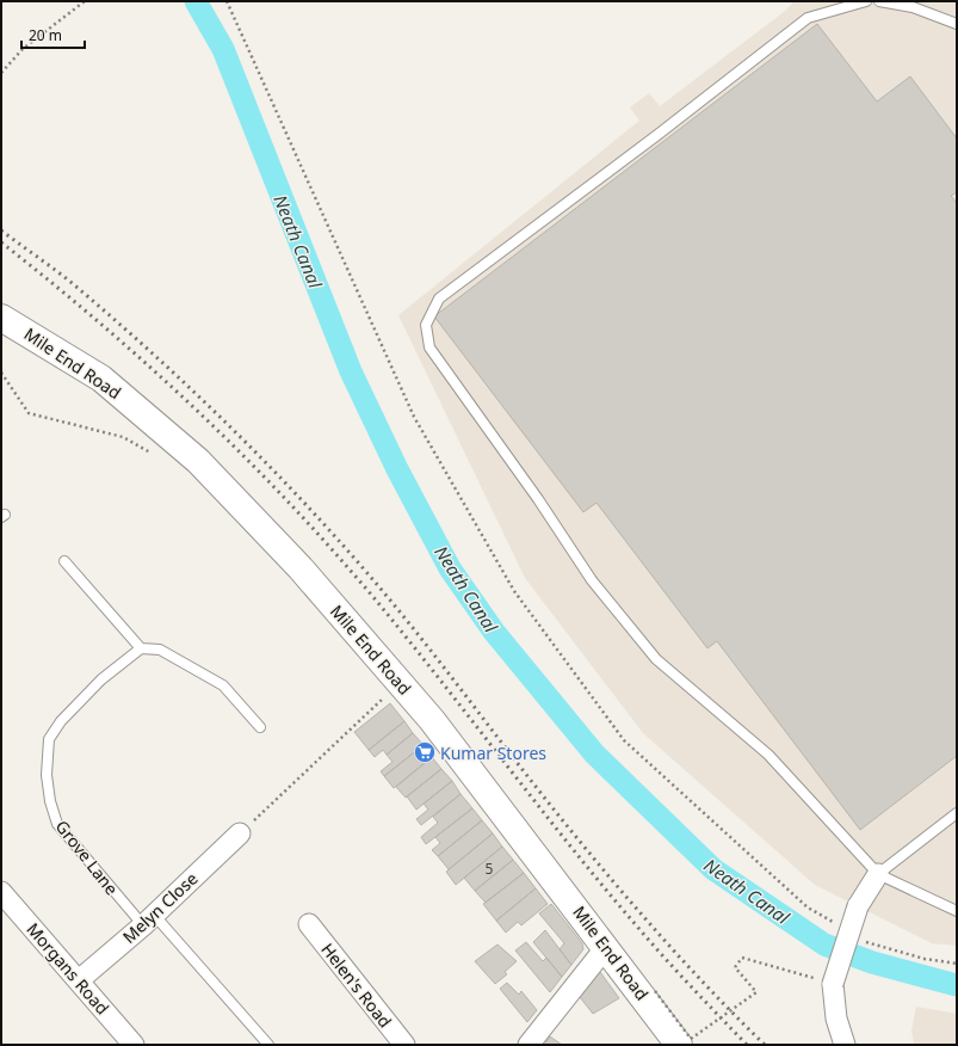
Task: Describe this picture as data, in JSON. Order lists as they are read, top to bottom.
{
  "streets": {
    "main road": ["Mile End Road"],
    "street": ["Melyn Close", "Morgans Road", "Helen's Road"],
    "lane": ["Grove Lane"]
  },
  "crossings": [
    ["Grove Lane", "Melyn Close"],
    ["Melyn Close", "Morgans Road"]
  ],
  "water": ["Neath Canal"],
  "places": {
    "supermarket": ["Kumar Stores"]
  },
  "house_numbers": ["5"],
  "scale_bar": "20 m"
}
